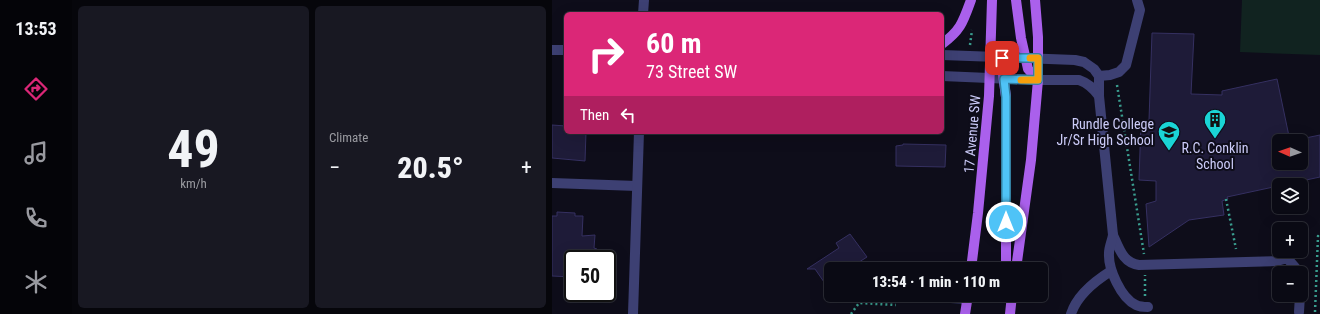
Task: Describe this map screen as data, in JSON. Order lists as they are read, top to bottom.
{
  "streets": {
    "main road": ["17 Avenue SW"]
  },
  "places": {
    "building": ["R.C. Conklin School"],
    "school or university": ["Rundle College Jr/Sr High School"]
  },
  "north": "left",
  "page": {
    "tabs": "13:53",
    "tile": [
      ["49", "km/h"],
      "Climate"
    ],
    "turn": ["60 m", "73 Street SW"],
    "then": "Then",
    "map_buttons": ["+", "−"],
    "heat": ["−", "20.5°", "+"],
    "limit": "50",
    "trip": "13:54 · 1 min · 110 m"
  }
}
